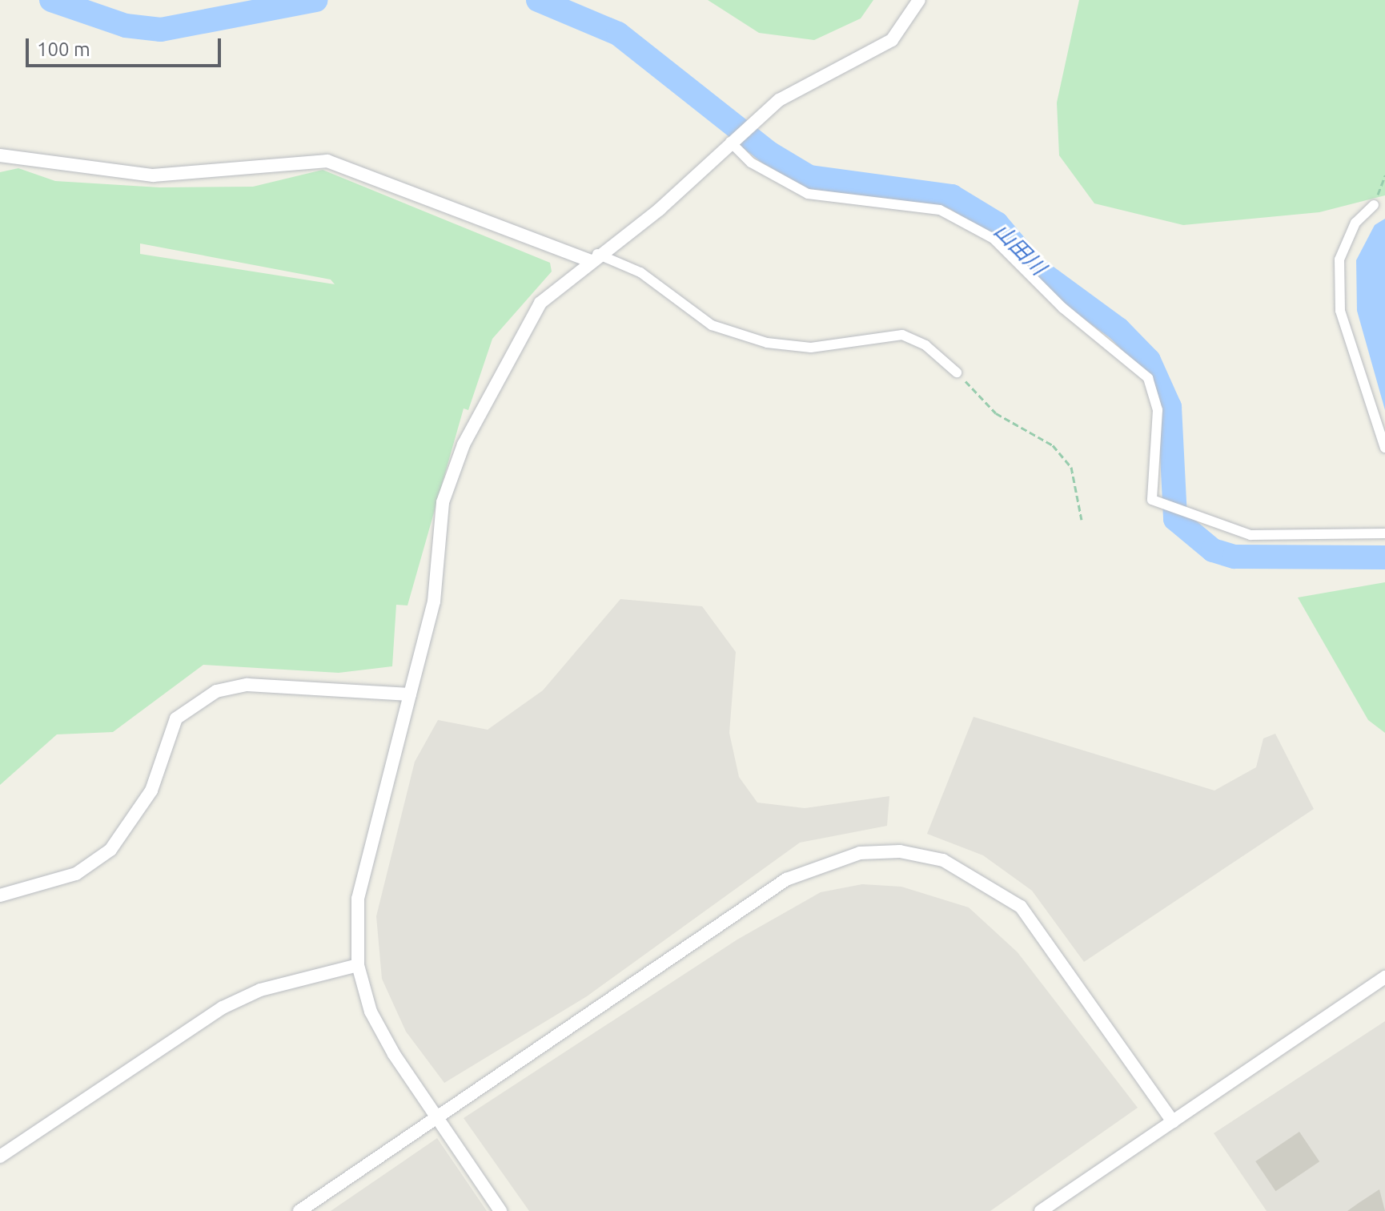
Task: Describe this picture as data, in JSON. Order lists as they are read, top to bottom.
{
  "water": ["山田川"],
  "scale_bar": "100 m"
}
